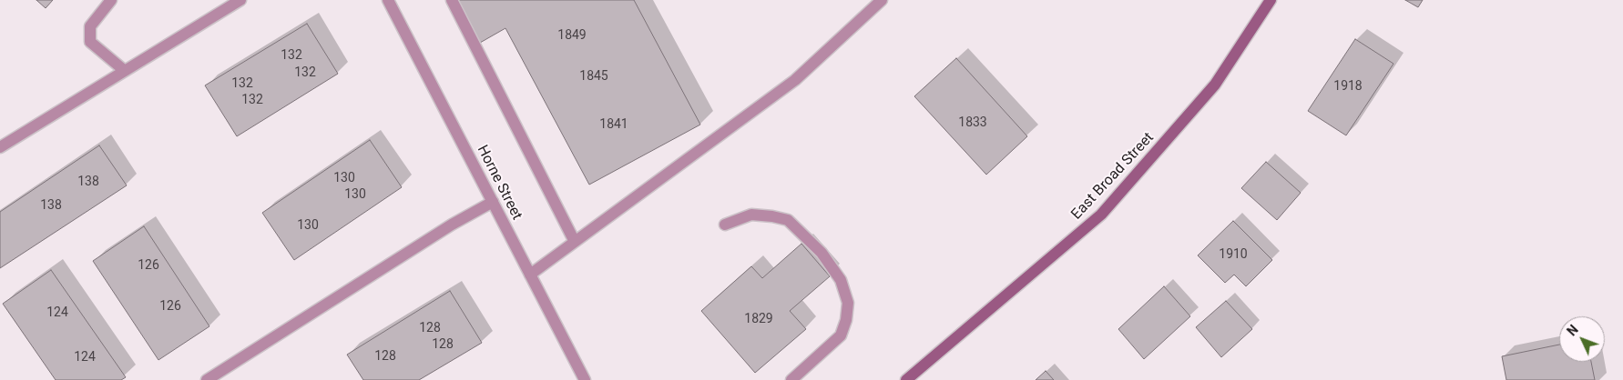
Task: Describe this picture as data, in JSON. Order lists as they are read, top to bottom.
{
  "streets": {
    "main road": ["East Broad Street"],
    "street": ["Horne Street"]
  },
  "house_numbers": [
    "1849",
    "132",
    "132",
    "1845",
    "132",
    "1918",
    "132",
    "1833",
    "1841",
    "130",
    "138",
    "130",
    "138",
    "130",
    "1910",
    "126",
    "126",
    "124",
    "1829",
    "128",
    "128",
    "128",
    "124"
  ],
  "north": "top left"
}
